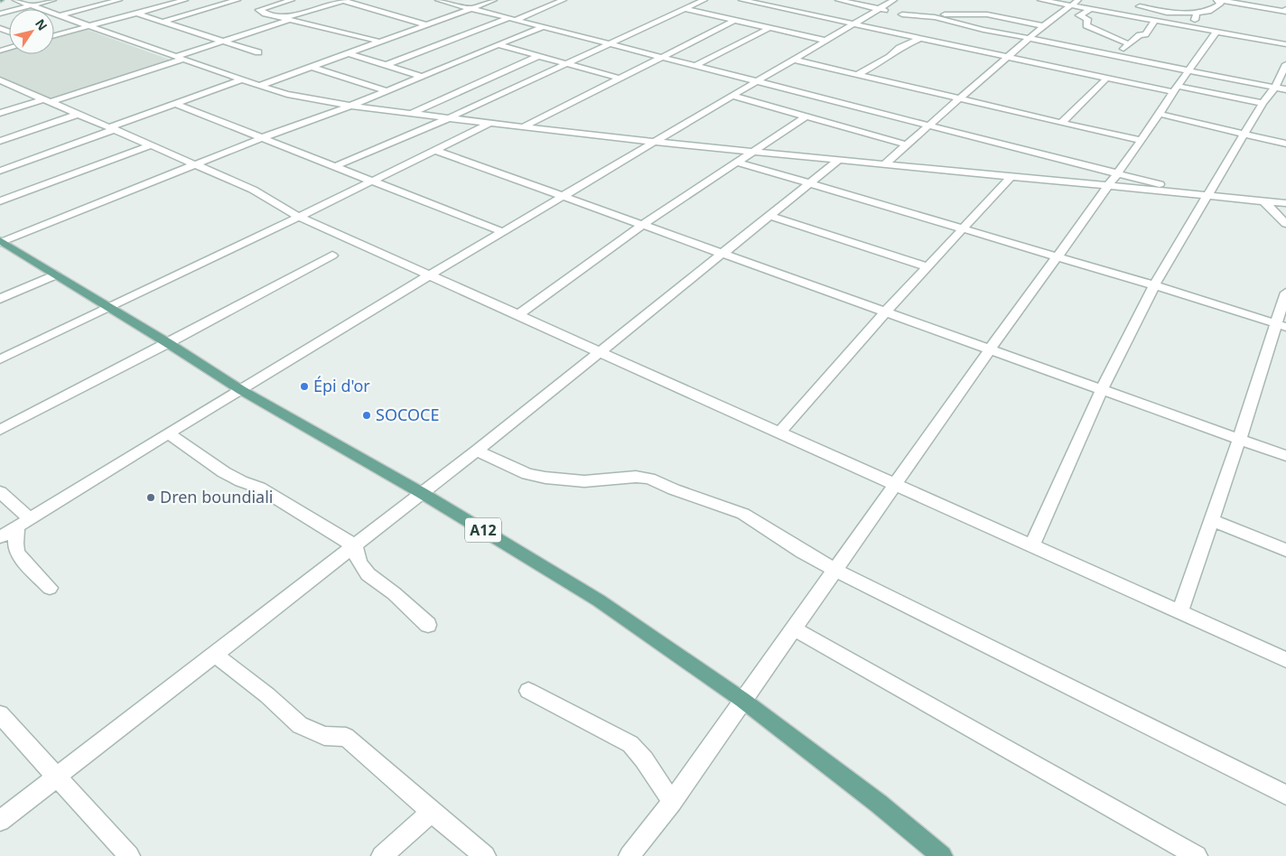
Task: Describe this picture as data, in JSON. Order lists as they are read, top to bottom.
{
  "streets": {
    "main road": ["A12"]
  },
  "places": ["Épi d'or", "SOCOCE", "Dren boundiali"],
  "north": "top right"
}
